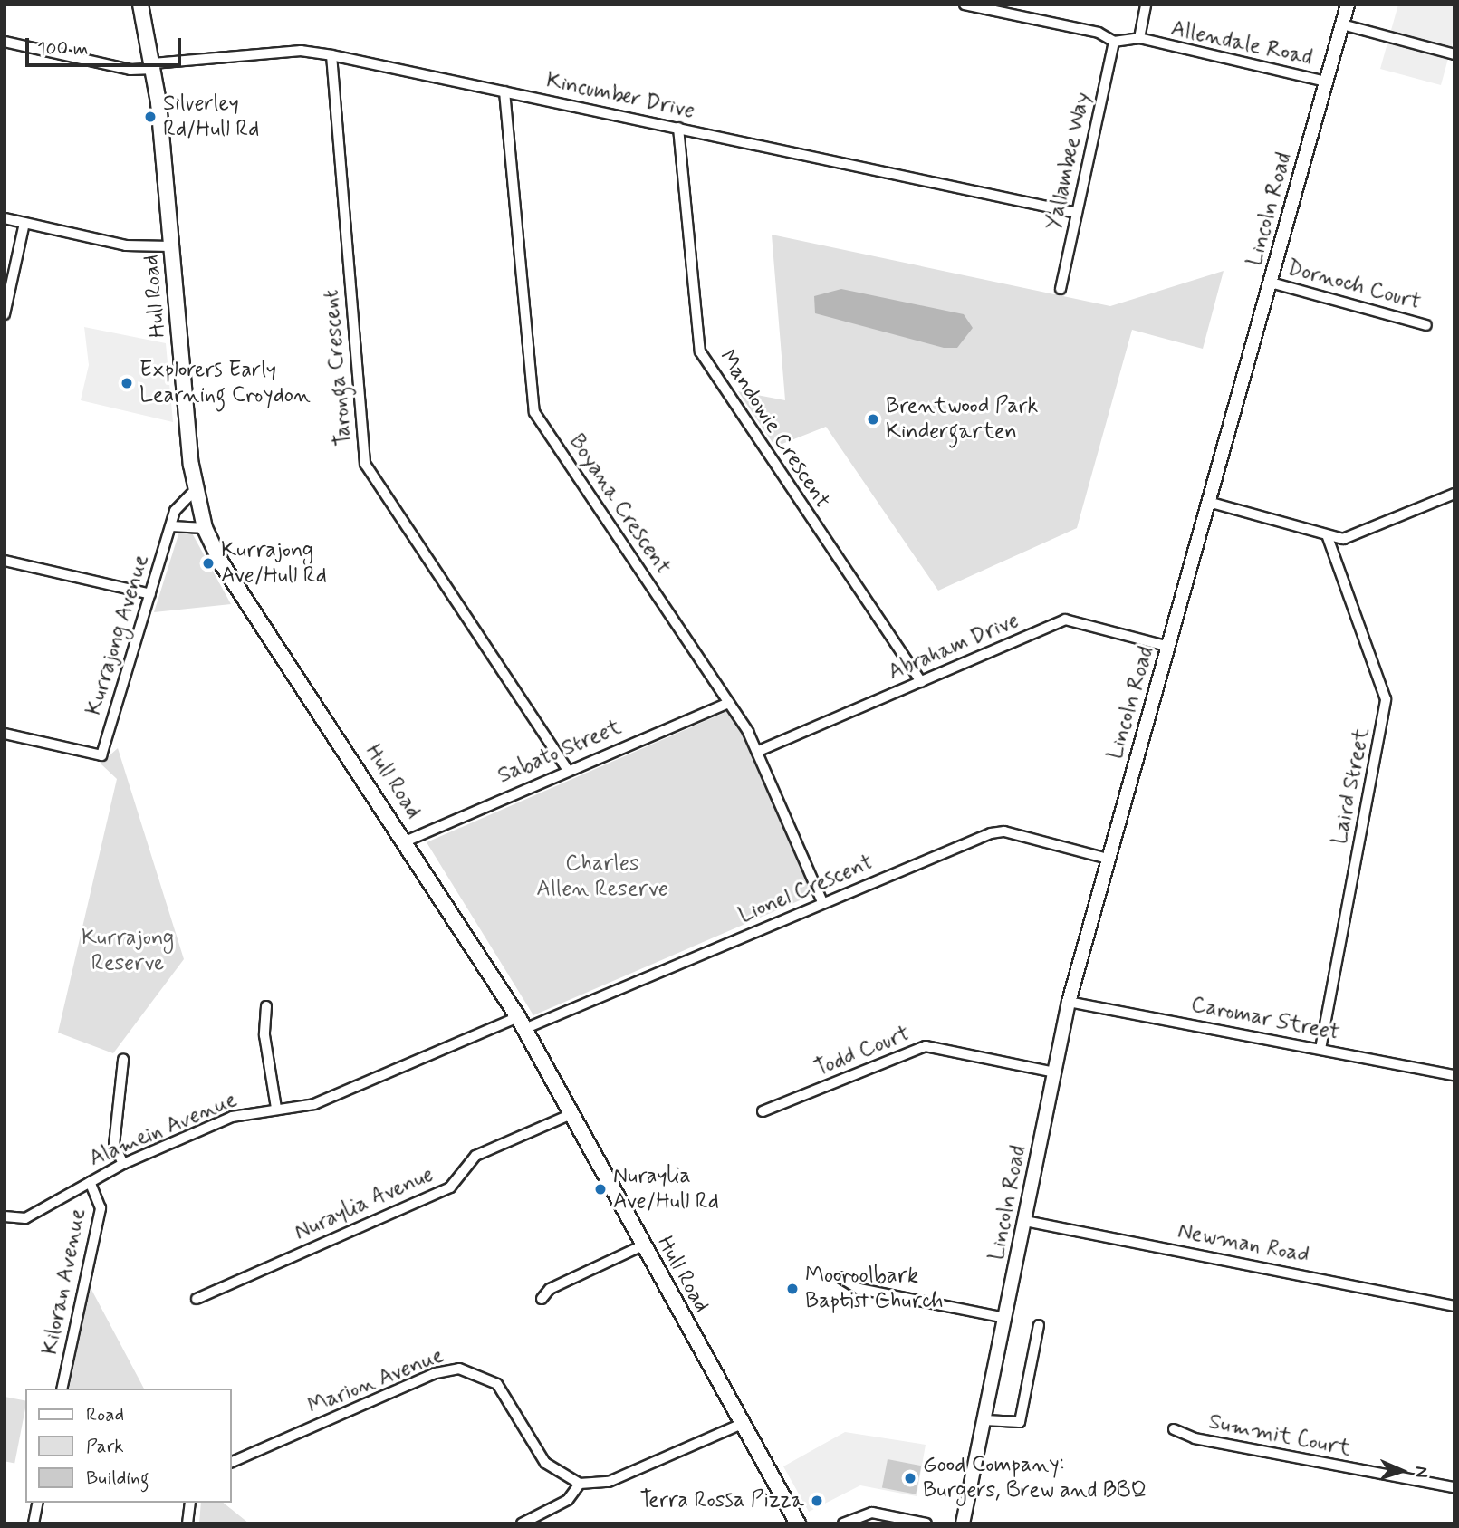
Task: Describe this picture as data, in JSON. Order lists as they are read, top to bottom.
{
  "streets": {
    "main road": ["Lincoln Road", "Hull Road"],
    "street": [
      "Allendale Road",
      "Kincumber Drive",
      "Yallambee Way",
      "Dornoch Court",
      "Taronga Crescent",
      "Mandowie Crescent",
      "Boyana Crescent",
      "Kurrajong Avenue",
      "Abraham Drive",
      "Sabato Street",
      "Laird Street",
      "Lionel Crescent",
      "Caromar Street",
      "Todd Court",
      "Alamein Avenue",
      "Nuraylia Avenue",
      "Newman Road",
      "Kiloran Avenue",
      "Marion Avenue",
      "Summit Court"
    ]
  },
  "crossings": [
    ["Allendale Road", "Yallambee Way"],
    ["Allendale Road", "Lincoln Road"],
    ["Kincumber Drive", "Yallambee Way"],
    ["Kincumber Drive", "Hull Road"],
    ["Kincumber Drive", "Taronga Crescent"],
    ["Kincumber Drive", "Mandowie Crescent"],
    ["Kincumber Drive", "Boyana Crescent"],
    ["Lincoln Road", "Dornoch Court"],
    ["Lincoln Road", "Abraham Drive"],
    ["Lincoln Road", "Lionel Crescent"],
    ["Lincoln Road", "Caromar Street"],
    ["Lincoln Road", "Todd Court"],
    ["Lincoln Road", "Newman Road"],
    ["Hull Road", "Kurrajong Avenue"],
    ["Hull Road", "Sabato Street"],
    ["Hull Road", "Lionel Crescent"],
    ["Hull Road", "Alamein Avenue"],
    ["Hull Road", "Nuraylia Avenue"],
    ["Taronga Crescent", "Sabato Street"],
    ["Mandowie Crescent", "Abraham Drive"],
    ["Boyana Crescent", "Abraham Drive"],
    ["Boyana Crescent", "Sabato Street"],
    ["Boyana Crescent", "Lionel Crescent"],
    ["Laird Street", "Caromar Street"],
    ["Lionel Crescent", "Alamein Avenue"],
    ["Alamein Avenue", "Kiloran Avenue"]
  ],
  "parks": ["Charles Allen Reserve", "Kurrajong Reserve"],
  "places": [
    "Silverley Rd/Hull Rd",
    "Explorers Early Learning Croydon",
    "Brentwood Park Kindergarten",
    "Kurrajong Ave/Hull Rd",
    "Nuraylia Ave/Hull Rd",
    "Mooroolbark Baptist Church",
    "Good Company: Burgers, Brew and BBQ",
    "Terra Rossa Pizza"
  ],
  "legend": ["Road", "Park", "Building"],
  "scale_bar": "100 m",
  "north": "right"
}
